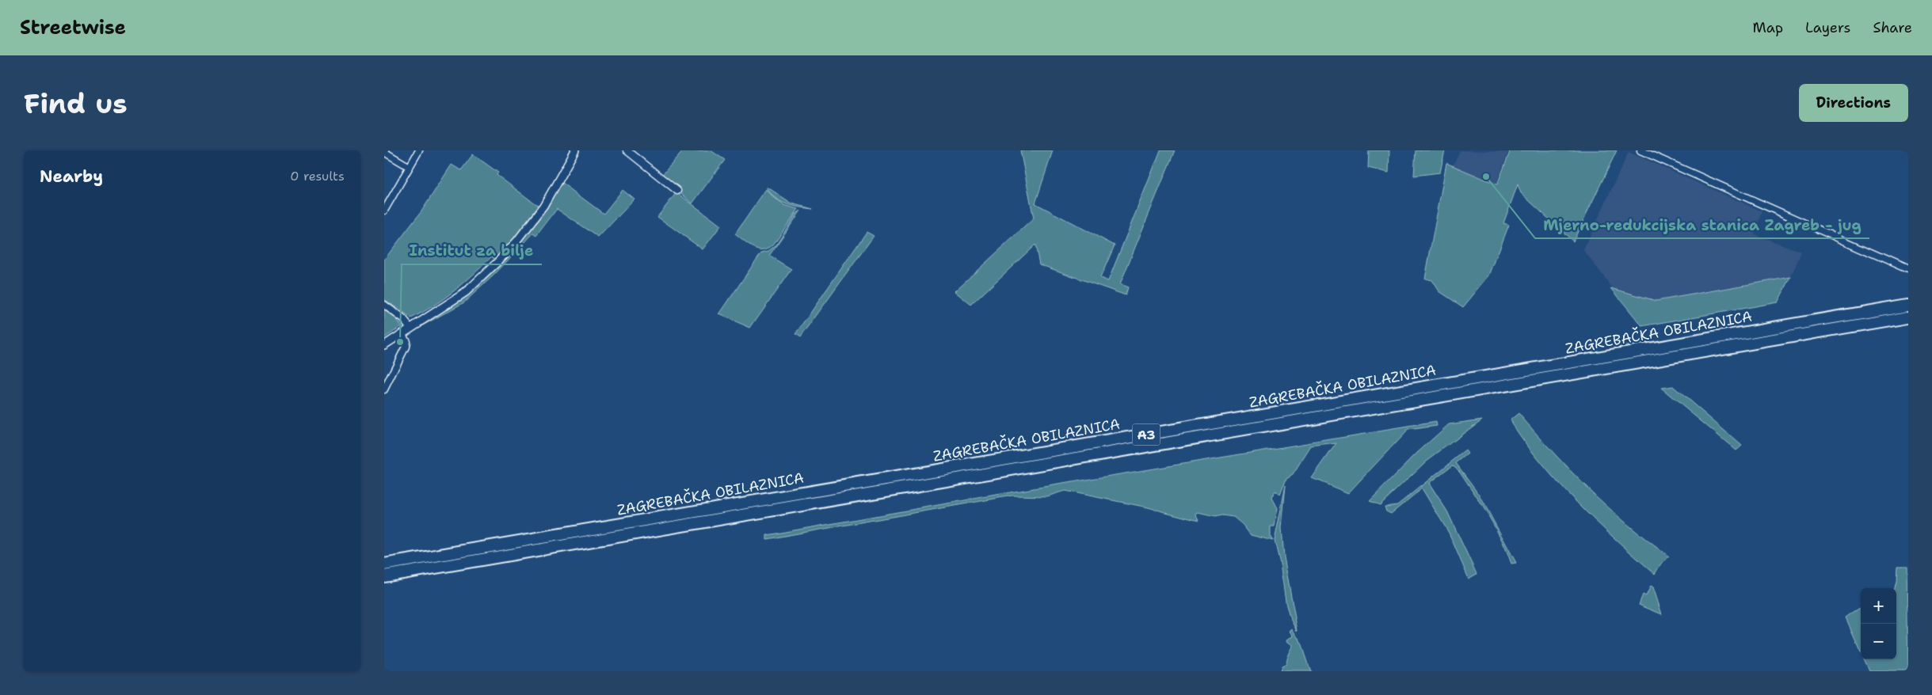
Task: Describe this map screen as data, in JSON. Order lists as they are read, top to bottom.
{
  "streets": {
    "highway": ["ZAGREBAČKA OBILAZNICA", "A3"]
  },
  "places": ["Mjerno-redukcijska stanica Zagreb - jug", "Institut za bilje"],
  "page": {
    "header": "Streetwise",
    "nav": ["Map", "Layers", "Share"],
    "buttons": "Directions",
    "title": "Find us",
    "heading": ["Nearby", "0 results"],
    "map_buttons": ["+", "−"]
  }
}
